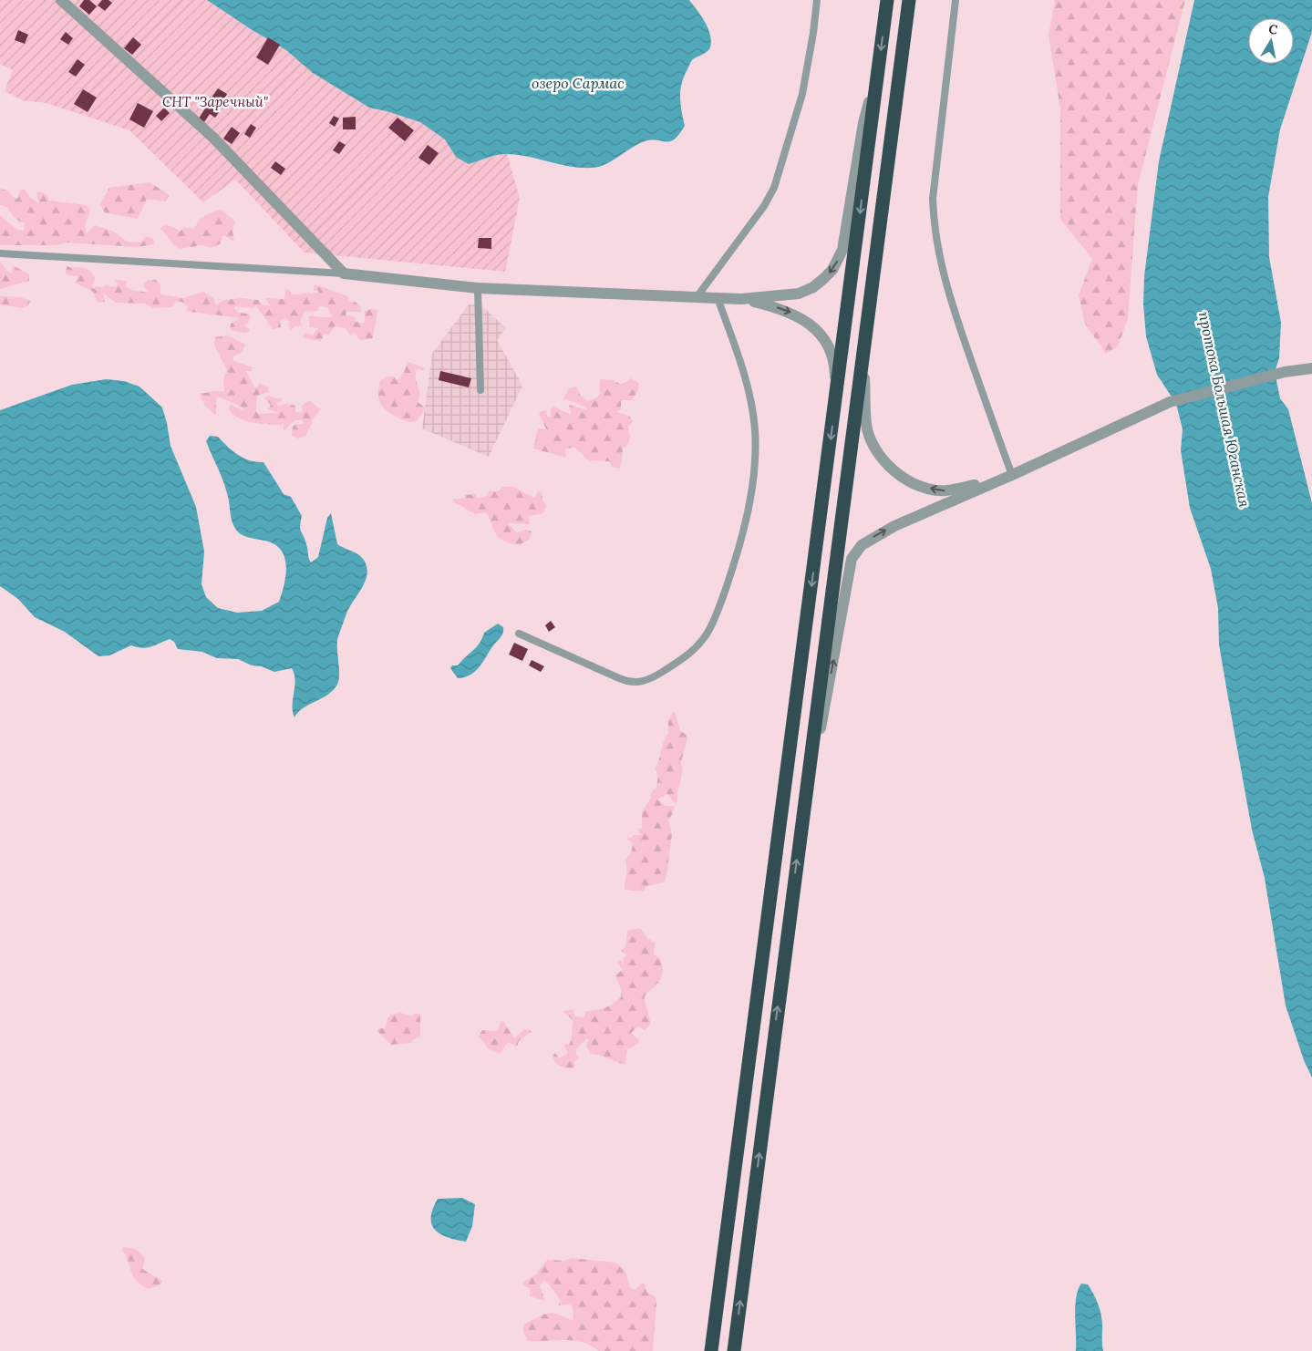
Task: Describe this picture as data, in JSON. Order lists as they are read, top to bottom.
{
  "water": ["озеро Сармас", "протока Большая Юганская"],
  "parks": ["СНТ \"Заречный\""],
  "north": "top"
}
